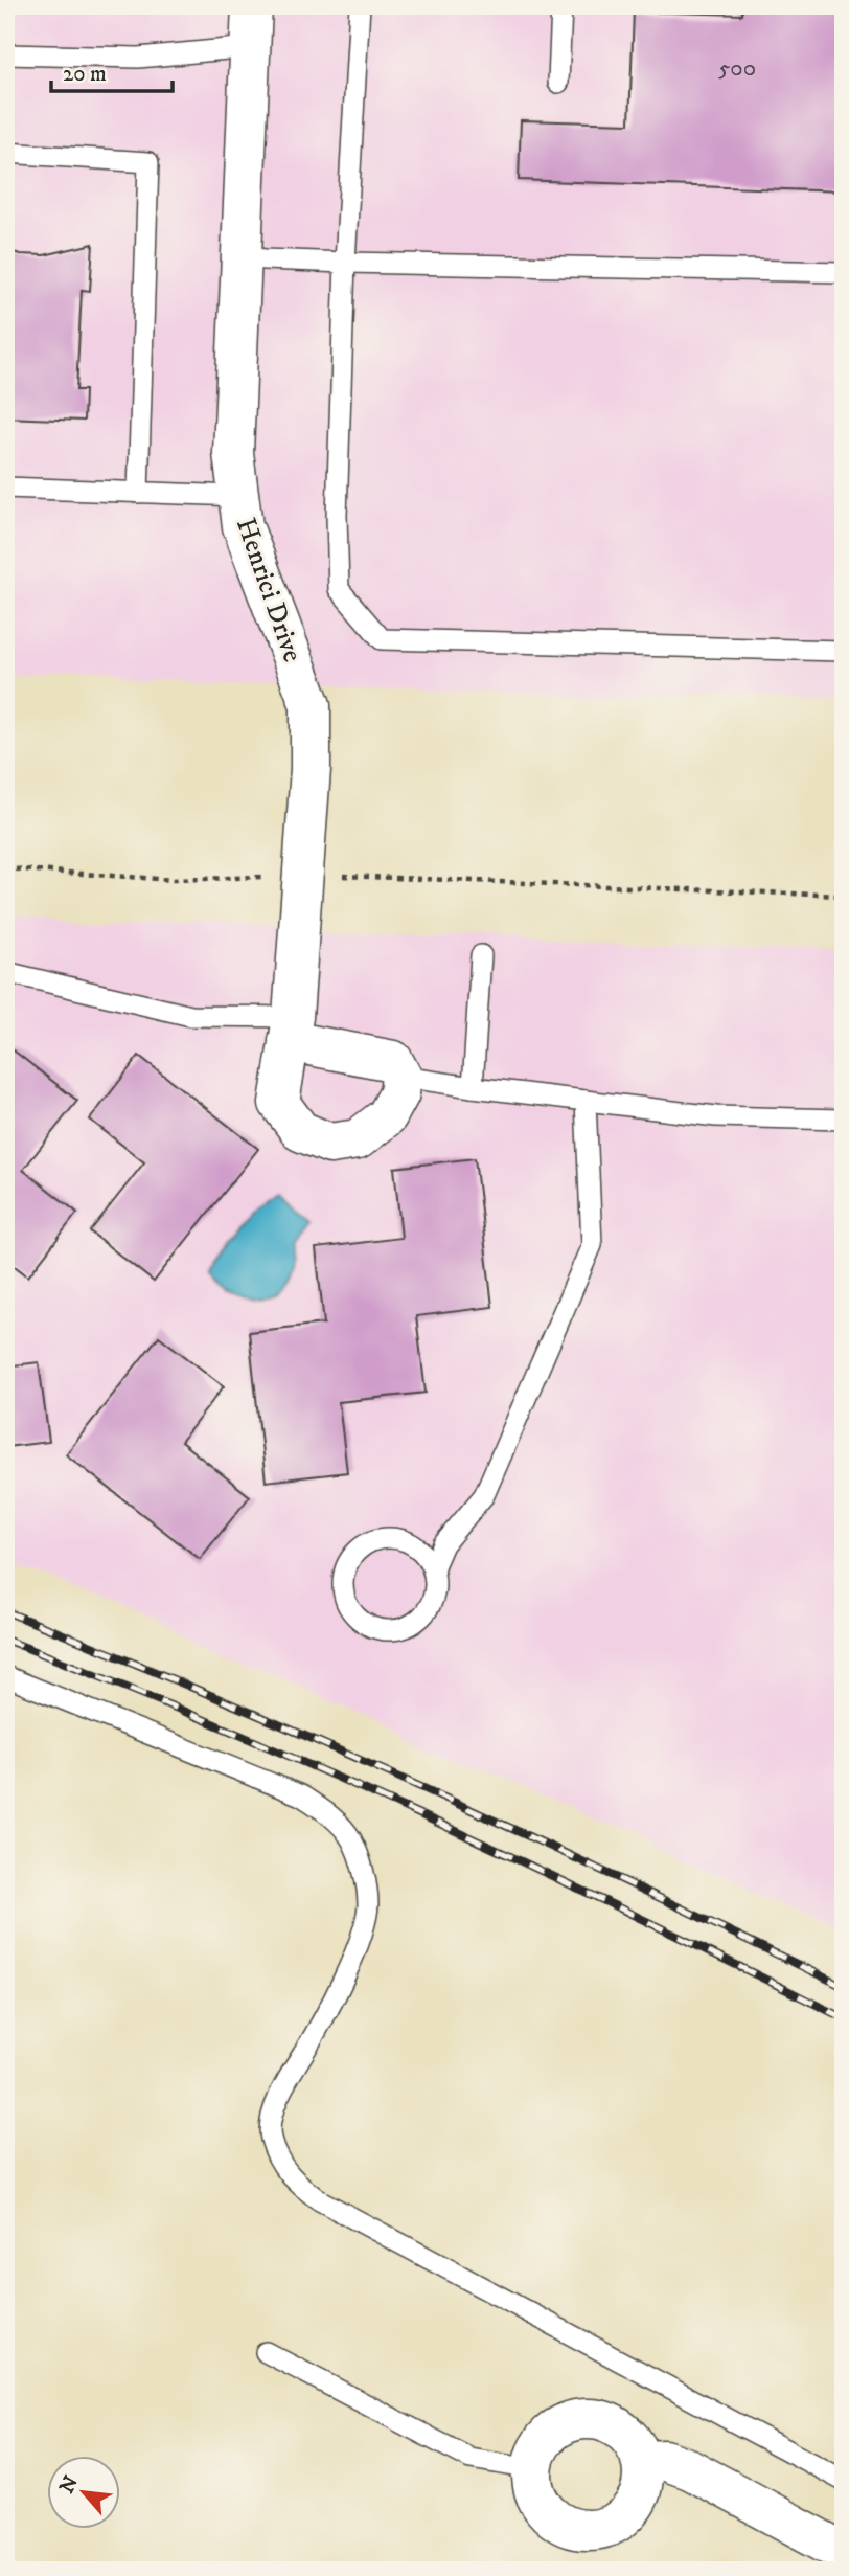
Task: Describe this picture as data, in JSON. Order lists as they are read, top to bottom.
{
  "streets": {
    "street": ["Henrici Drive"]
  },
  "house_numbers": ["500"],
  "scale_bar": "20 m",
  "north": "top left"
}
